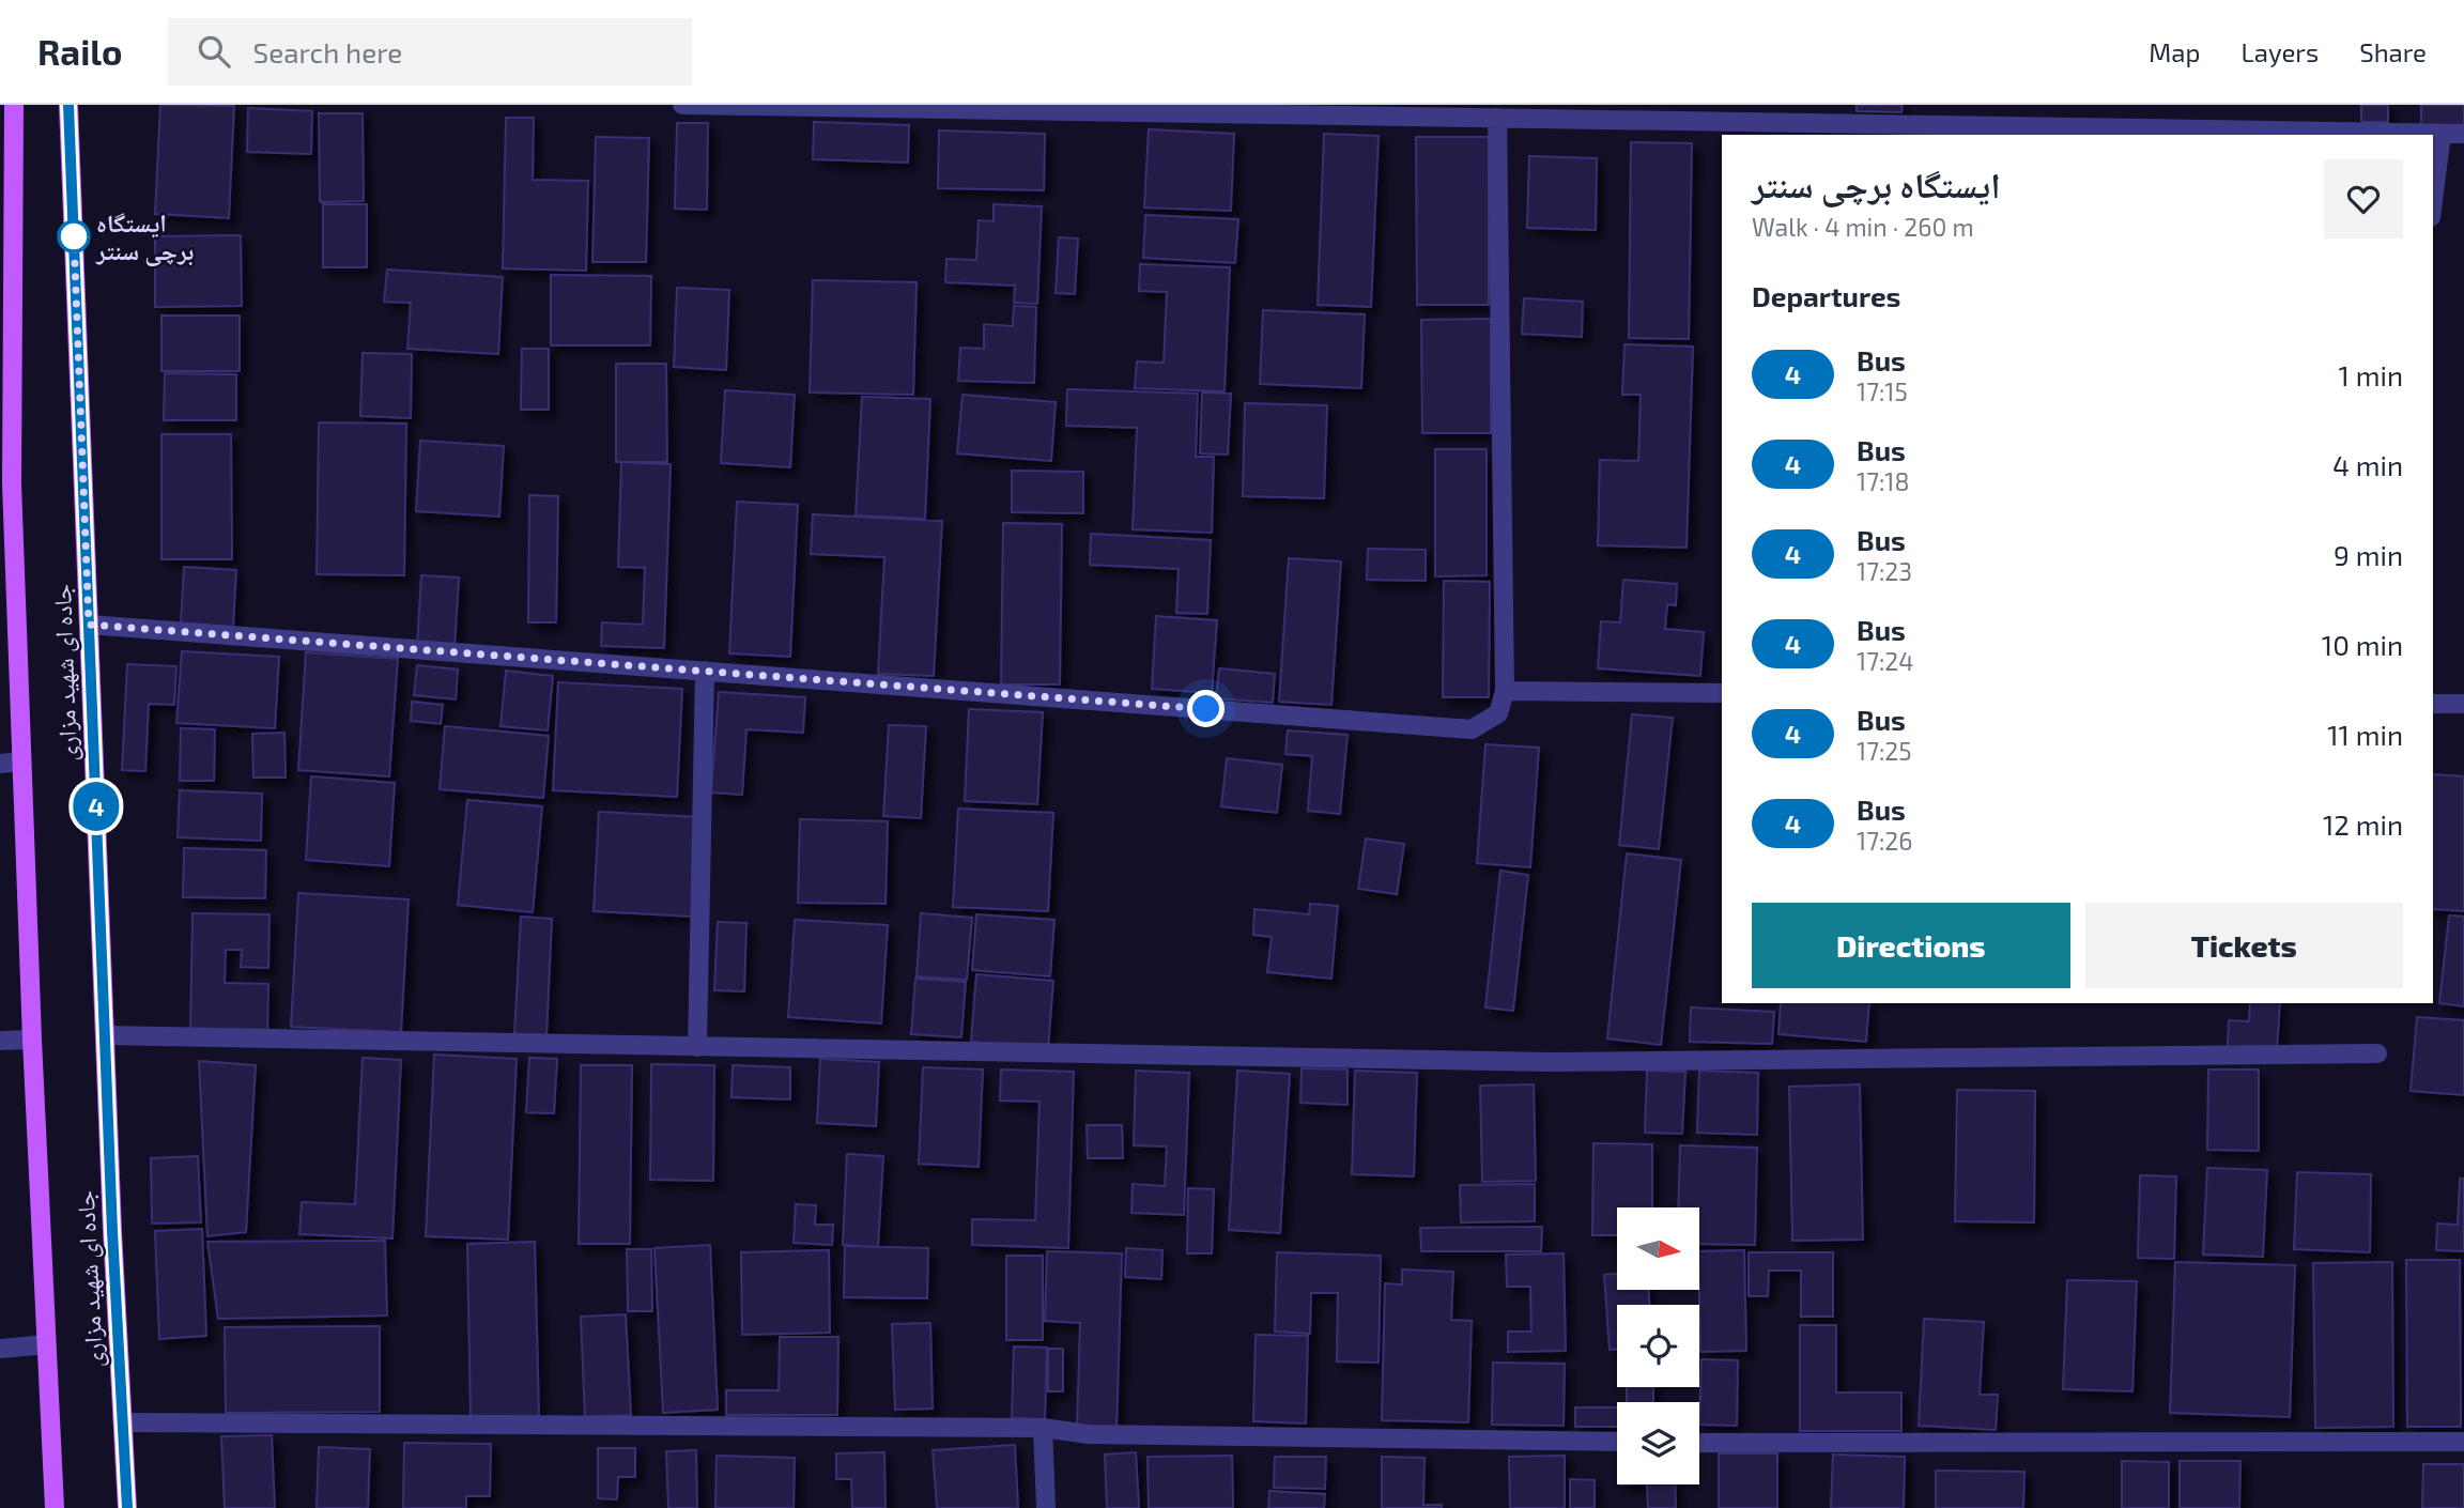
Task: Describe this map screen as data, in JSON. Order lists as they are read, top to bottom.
{
  "streets": {
    "main road": ["جاده ای شهید مزاری"]
  },
  "places": ["ایستگاه برچی سنتر"],
  "lines": ["bus line 4"],
  "north": "right",
  "page": {
    "header": "Railo",
    "search": "Search here",
    "nav": ["Map", "Layers", "Share"],
    "on_map": "4",
    "heading": [
      ["ایستگاه برچی سنتر", "Walk · 4 min · 260 m"],
      "Departures"
    ],
    "list": [
      {
        "mark": "4",
        "name": "Bus",
        "note": "17:15",
        "value": "1 min"
      },
      {
        "mark": "4",
        "name": "Bus",
        "note": "17:18",
        "value": "4 min"
      },
      {
        "mark": "4",
        "name": "Bus",
        "note": "17:23",
        "value": "9 min"
      },
      {
        "mark": "4",
        "name": "Bus",
        "note": "17:24",
        "value": "10 min"
      },
      {
        "mark": "4",
        "name": "Bus",
        "note": "17:25",
        "value": "11 min"
      },
      {
        "mark": "4",
        "name": "Bus",
        "note": "17:26",
        "value": "12 min"
      }
    ],
    "buttons": ["Directions", "Tickets"]
  }
}
